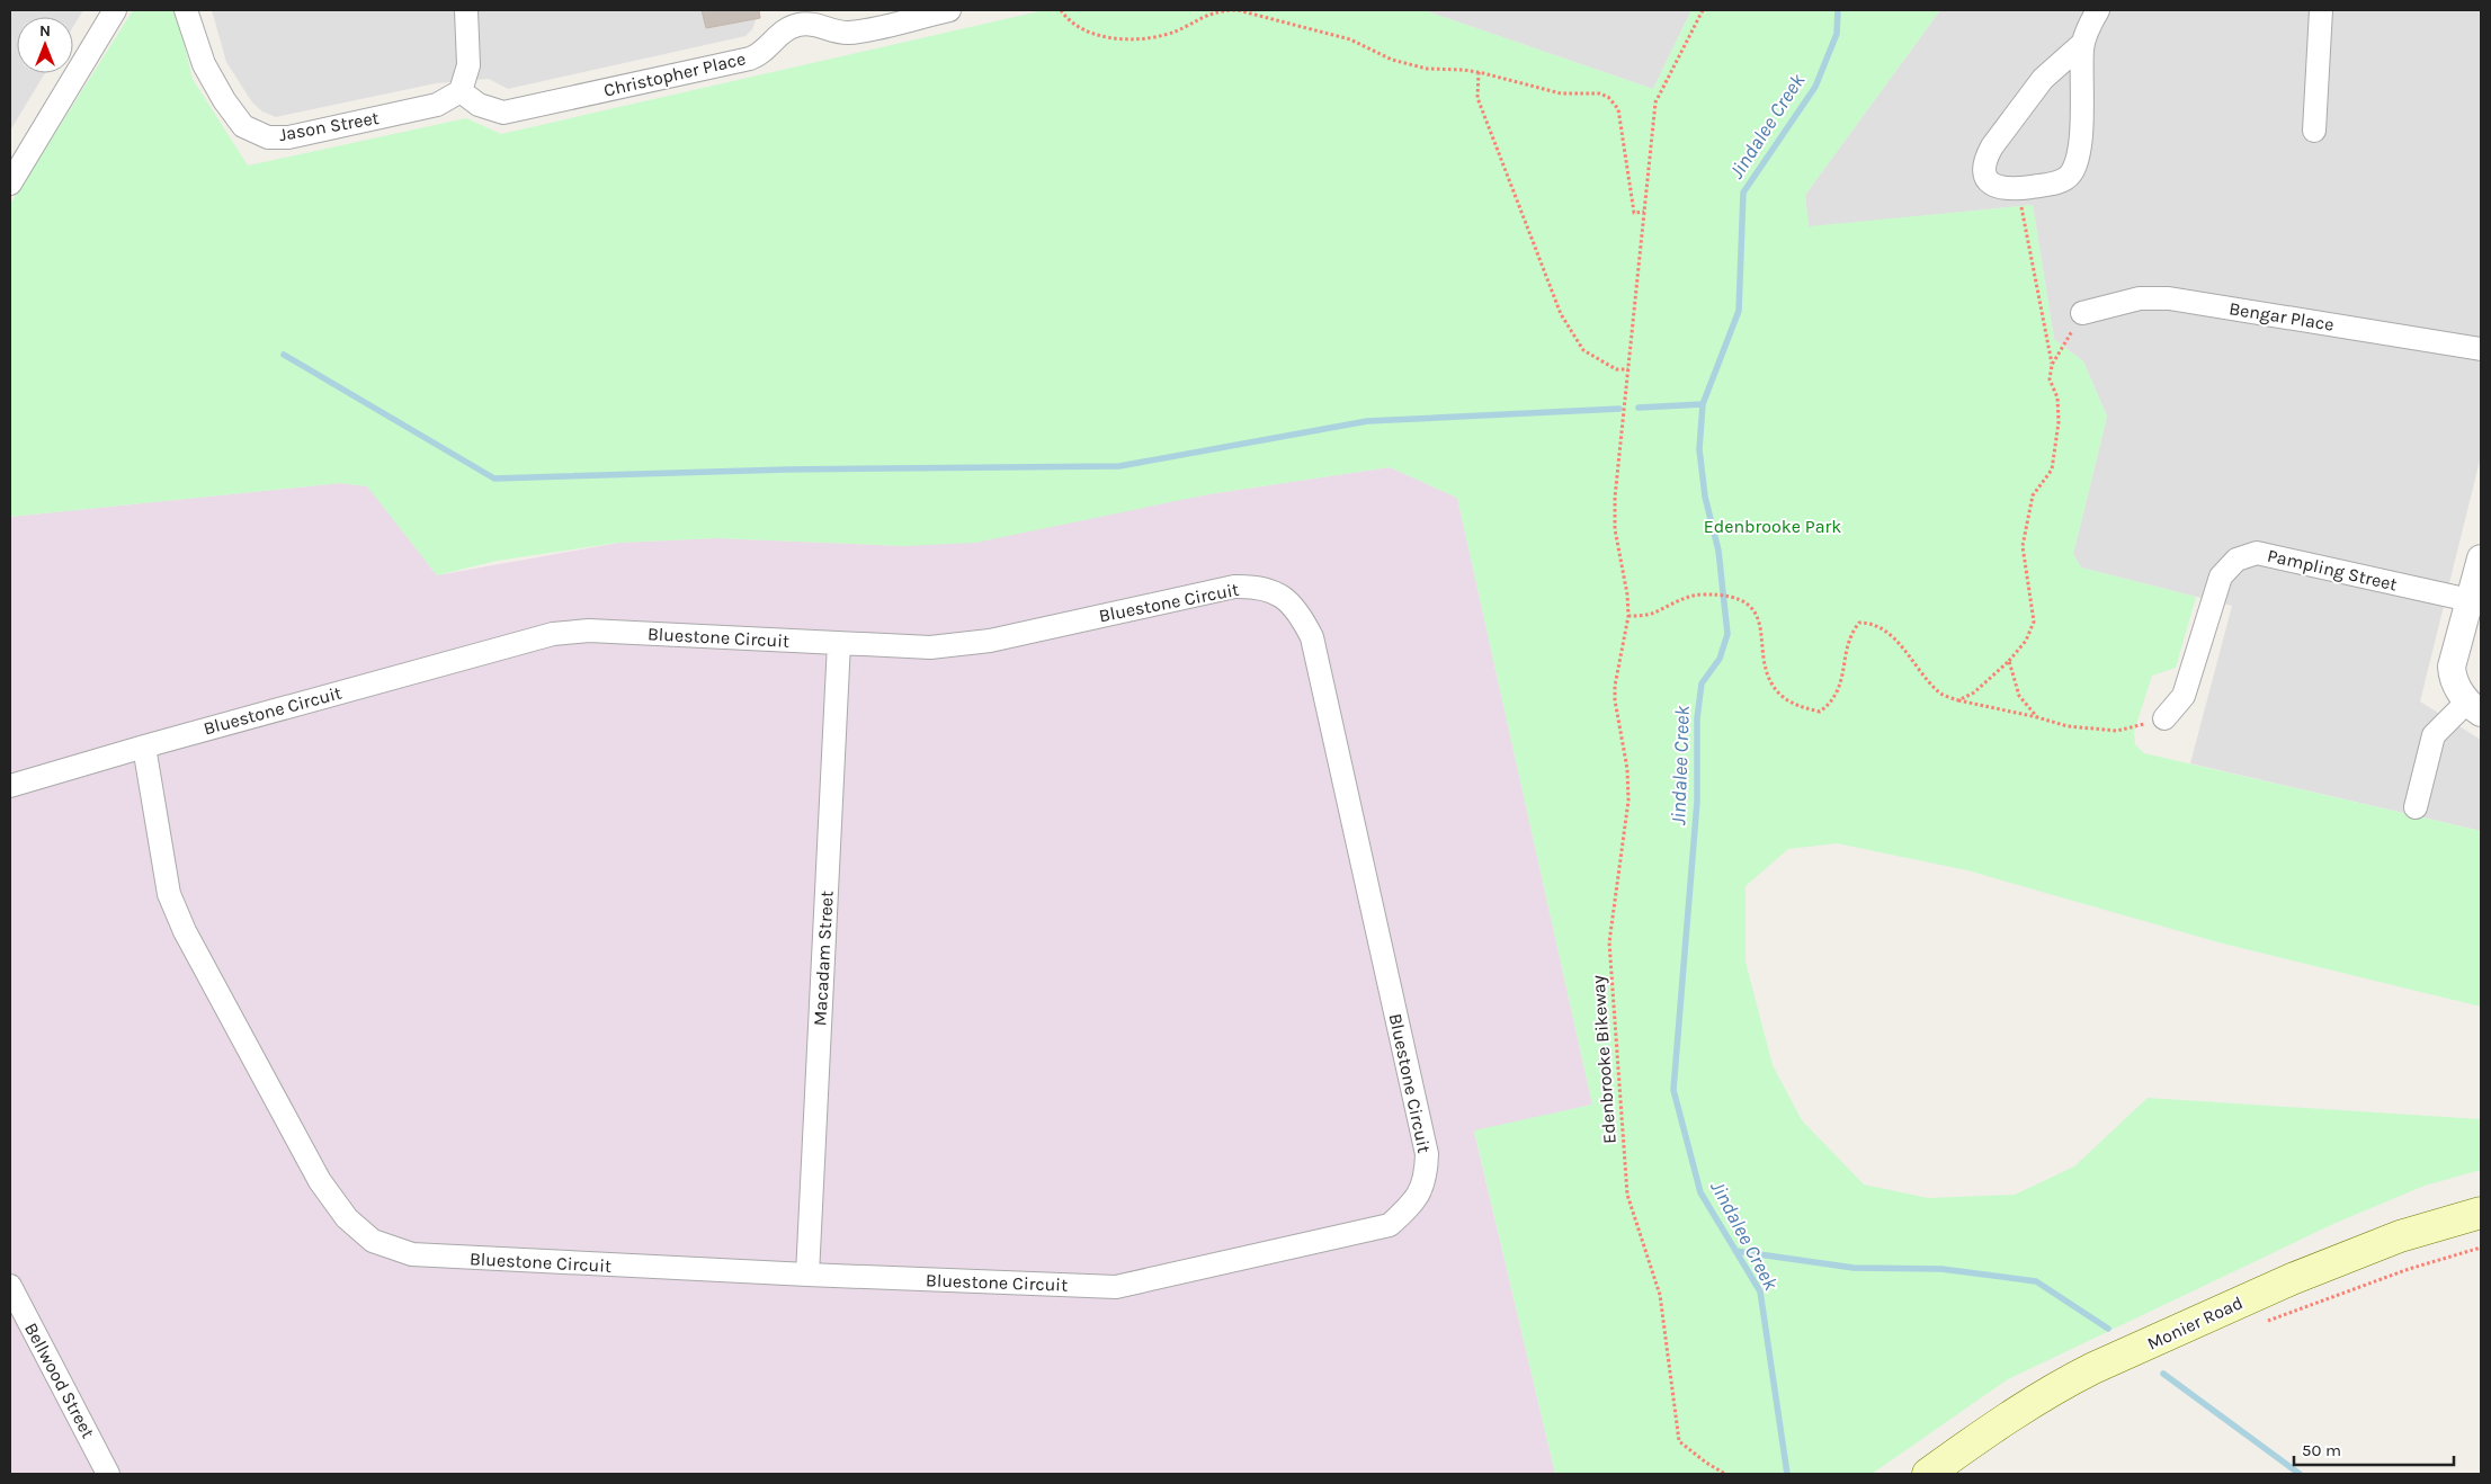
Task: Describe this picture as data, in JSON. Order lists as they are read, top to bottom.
{
  "streets": {
    "main road": ["Monier Road"],
    "street": [
      "Christopher Place",
      "Jason Street",
      "Bengar Place",
      "Pampling Street",
      "Bluestone Circuit",
      "Macadam Street",
      "Bellwood Street"
    ],
    "path": ["Edenbrooke Bikeway"]
  },
  "crossings": [
    ["Christopher Place", "Jason Street"],
    ["Bluestone Circuit", "Macadam Street"]
  ],
  "water": ["Jindalee Creek"],
  "parks": ["Edenbrooke Park"],
  "scale_bar": "50 m",
  "north": "top"
}
